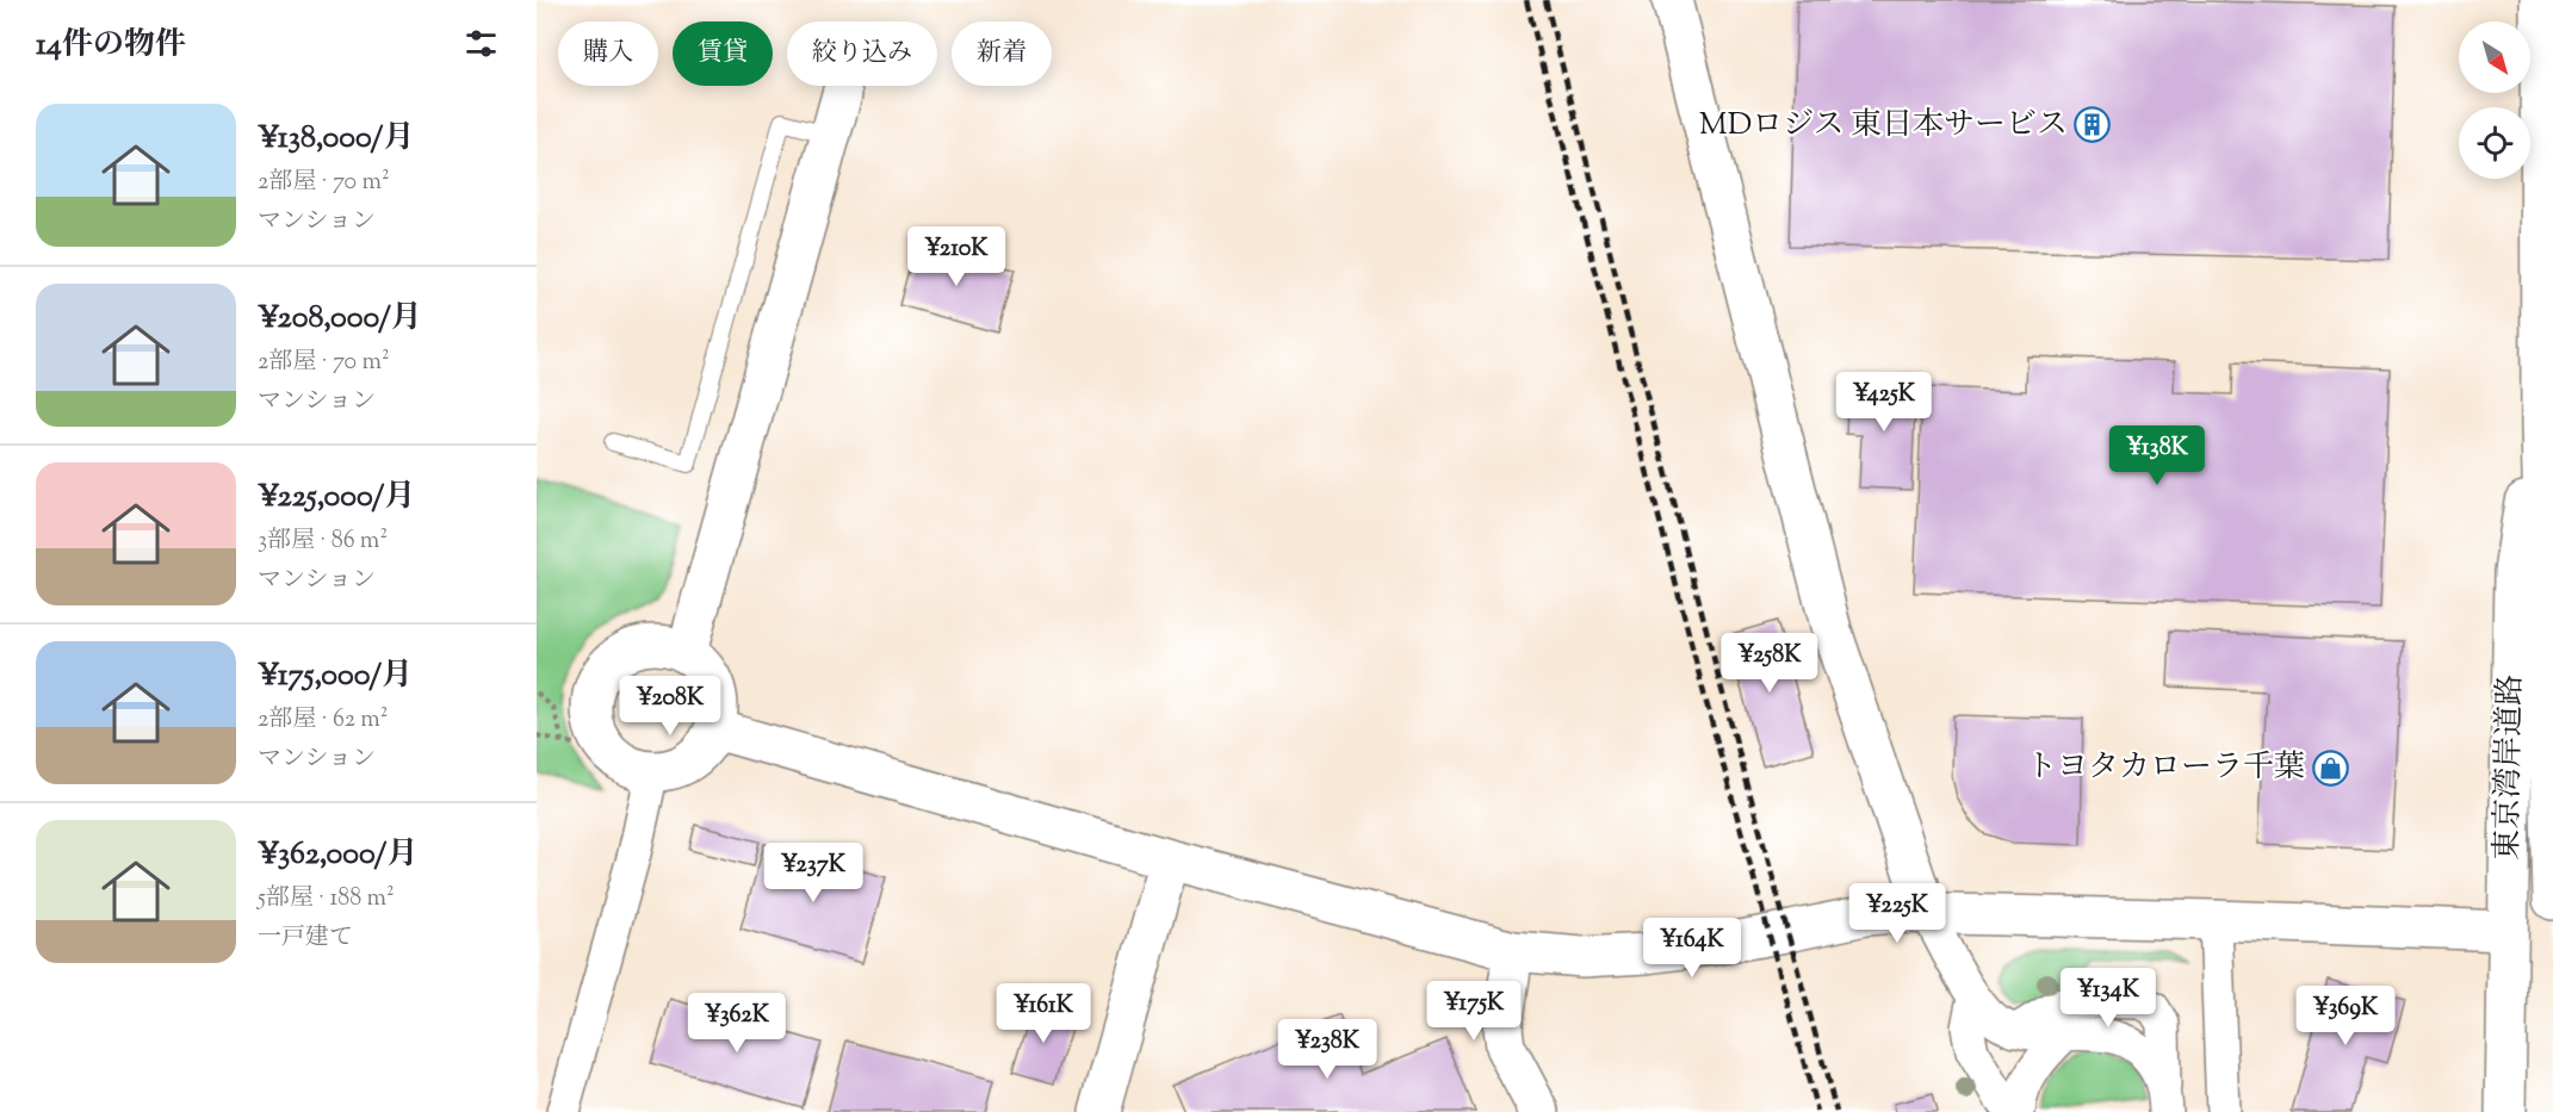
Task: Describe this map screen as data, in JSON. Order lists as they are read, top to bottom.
{
  "streets": {
    "main road": ["東京湾岸道路"]
  },
  "places": {
    "building": ["MDロジス 東日本サービス"],
    "shop": ["トヨタカローラ千葉"]
  },
  "north": "bottom right",
  "page": {
    "heading": "14件の物件",
    "chip": [
      "購入",
      "賃貸",
      "絞り込み",
      "新着"
    ],
    "list": [
      {
        "name": "¥138,000/月",
        "note": "2部屋 · 70 m² · マンション"
      },
      {
        "name": "¥208,000/月",
        "note": "2部屋 · 70 m² · マンション"
      },
      {
        "name": "¥225,000/月",
        "note": "3部屋 · 86 m² · マンション"
      },
      {
        "name": "¥175,000/月",
        "note": "2部屋 · 62 m² · マンション"
      },
      {
        "name": "¥362,000/月",
        "note": "5部屋 · 188 m² · 一戸建て"
      }
    ],
    "price": [
      "¥210K",
      "¥425K",
      "¥138K",
      "¥258K",
      "¥208K",
      "¥237K",
      "¥225K",
      "¥164K",
      "¥134K",
      "¥175K",
      "¥161K",
      "¥369K",
      "¥362K",
      "¥238K"
    ]
  }
}
